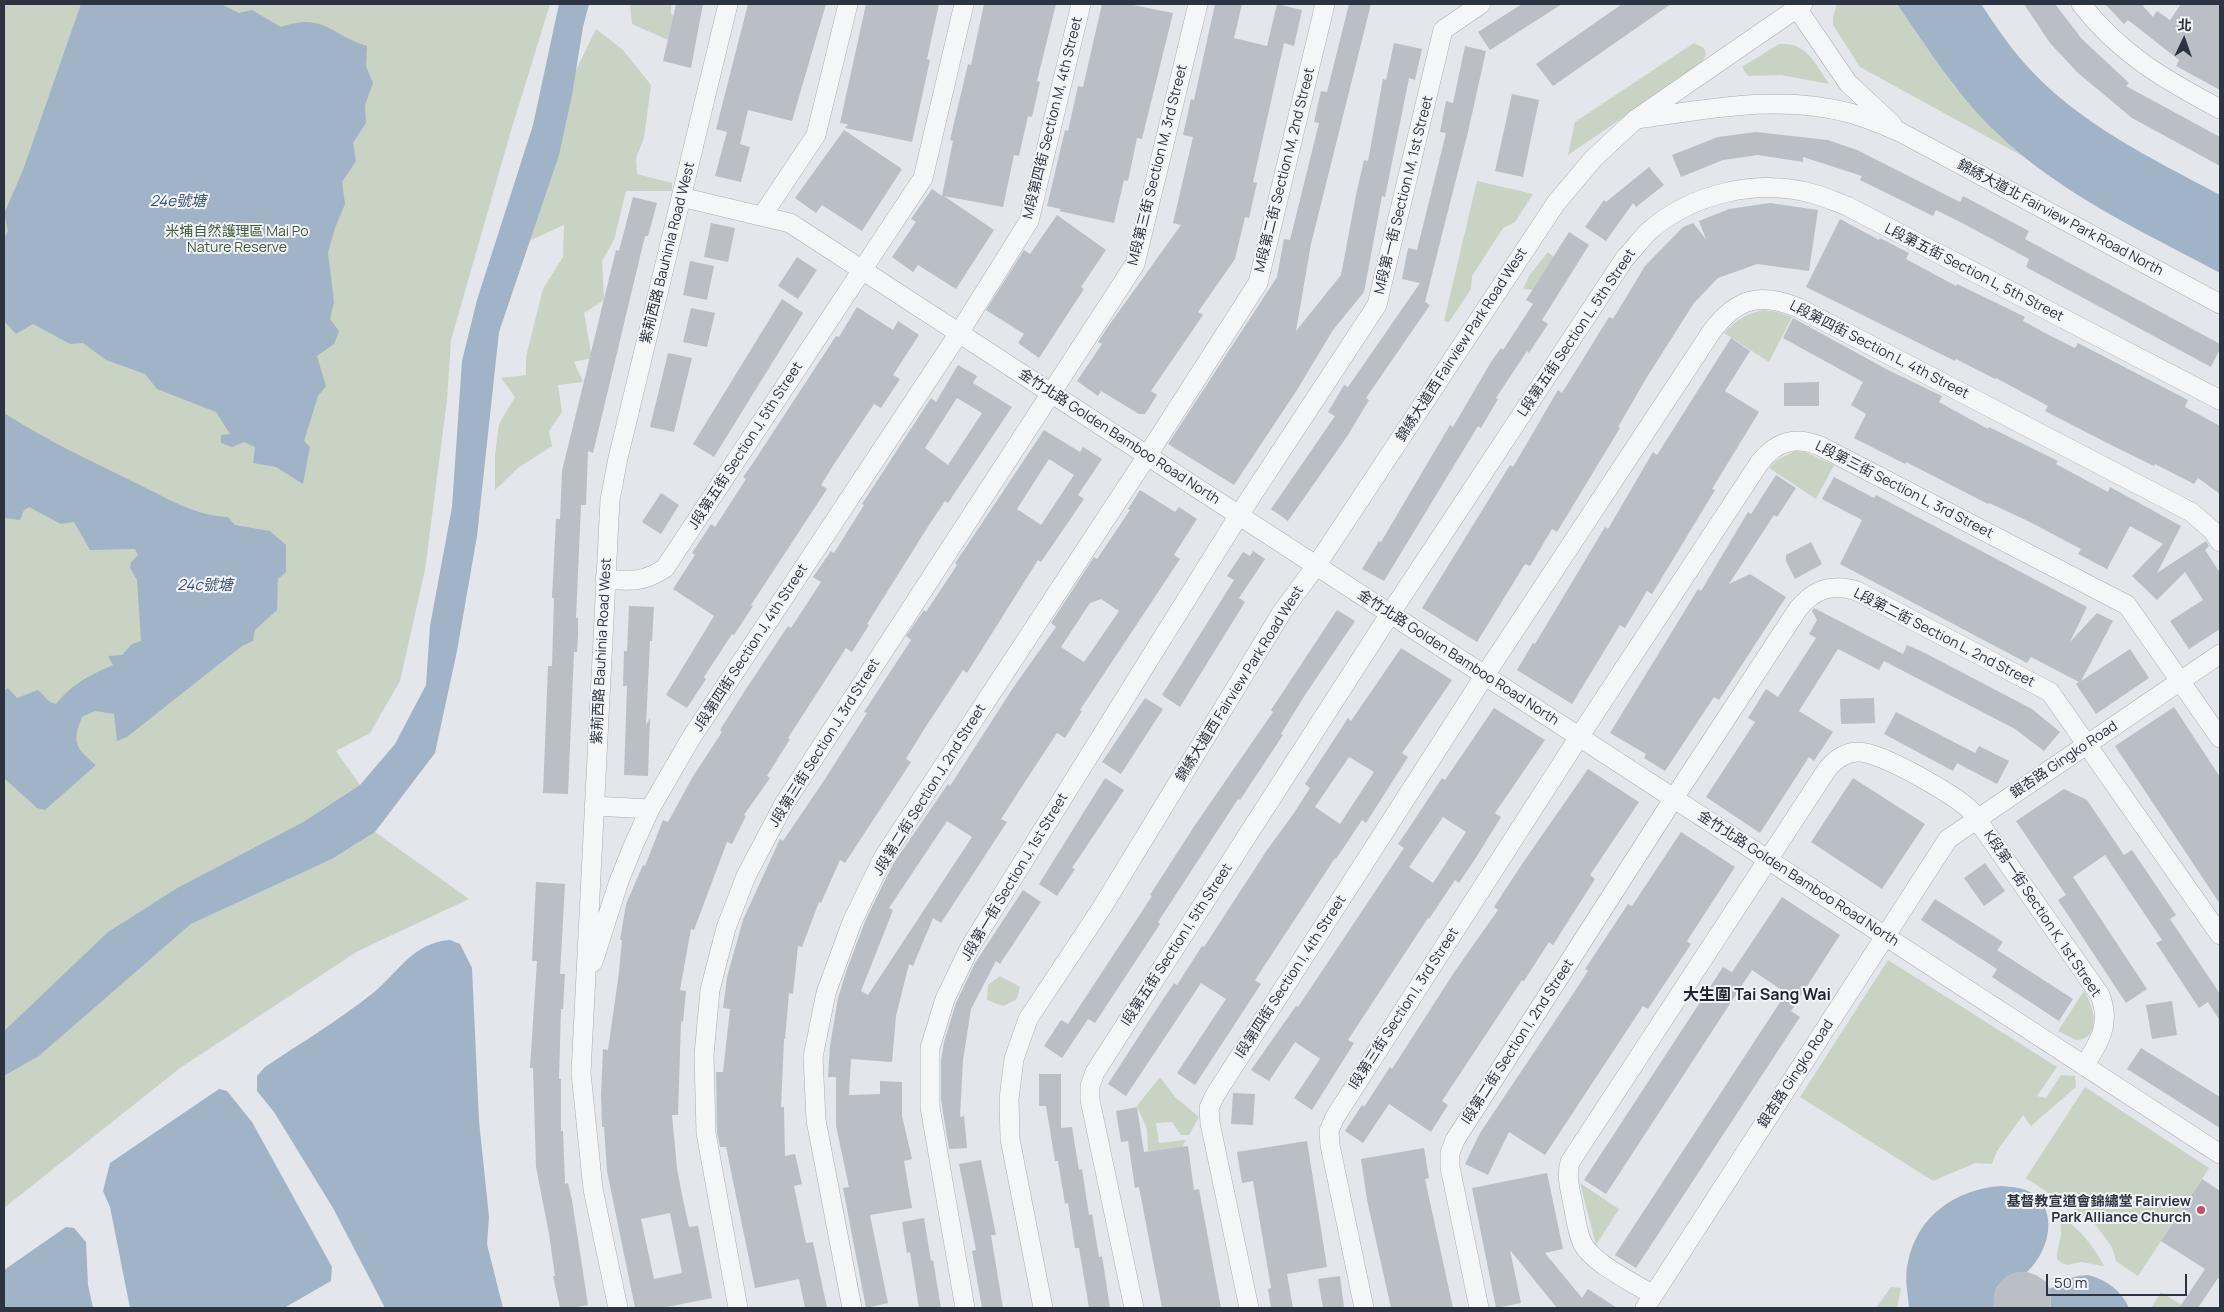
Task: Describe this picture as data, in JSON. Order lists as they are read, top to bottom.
{
  "streets": {
    "street": [
      "M段第四街 Section M, 4th Street",
      "M段第三街 Section M, 3rd Street",
      "M段第二街 Section M, 2nd Street",
      "M段第一街 Section M, 1st Street",
      "錦綉大道北 Fairview Park Road North",
      "紫荊西路 Bauhinia Road West",
      "L段第五街 Section L, 5th Street",
      "錦綉大道西 Fairview Park Road West",
      "L段第四街 Section L, 4th Street",
      "金竹北路 Golden Bamboo Road North",
      "J段第五街 Section J, 5th Street",
      "L段第三街 Section L, 3rd Street",
      "L段第二街 Section L, 2nd Street",
      "J段第四街 Section J, 4th Street",
      "J段第三街 Section J, 3rd Street",
      "銀杏路 Gingko Road",
      "J段第二街 Section J, 2nd Street",
      "J段第一街 Section J, 1st Street",
      "K段第一街 Section K, 1st Street",
      "I段第五街 Section I, 5th Street",
      "I段第四街 Section I, 4th Street",
      "I段第三街 Section I, 3rd Street",
      "I段第二街 Section I, 2nd Street"
    ]
  },
  "crossings": [
    ["M段第四街 Section M, 4th Street", "金竹北路 Golden Bamboo Road North"],
    ["M段第四街 Section M, 4th Street", "J段第四街 Section J, 4th Street"],
    ["M段第三街 Section M, 3rd Street", "金竹北路 Golden Bamboo Road North"],
    ["M段第三街 Section M, 3rd Street", "J段第三街 Section J, 3rd Street"],
    ["M段第二街 Section M, 2nd Street", "金竹北路 Golden Bamboo Road North"],
    ["M段第二街 Section M, 2nd Street", "J段第二街 Section J, 2nd Street"],
    ["M段第一街 Section M, 1st Street", "金竹北路 Golden Bamboo Road North"],
    ["M段第一街 Section M, 1st Street", "J段第一街 Section J, 1st Street"],
    ["紫荊西路 Bauhinia Road West", "金竹北路 Golden Bamboo Road North"],
    ["紫荊西路 Bauhinia Road West", "J段第五街 Section J, 5th Street"],
    ["紫荊西路 Bauhinia Road West", "J段第四街 Section J, 4th Street"],
    ["L段第五街 Section L, 5th Street", "金竹北路 Golden Bamboo Road North"],
    ["L段第五街 Section L, 5th Street", "I段第五街 Section I, 5th Street"],
    ["錦綉大道西 Fairview Park Road West", "金竹北路 Golden Bamboo Road North"],
    ["L段第四街 Section L, 4th Street", "金竹北路 Golden Bamboo Road North"],
    ["L段第四街 Section L, 4th Street", "I段第四街 Section I, 4th Street"],
    ["金竹北路 Golden Bamboo Road North", "J段第五街 Section J, 5th Street"],
    ["金竹北路 Golden Bamboo Road North", "L段第三街 Section L, 3rd Street"],
    ["金竹北路 Golden Bamboo Road North", "L段第二街 Section L, 2nd Street"],
    ["金竹北路 Golden Bamboo Road North", "J段第四街 Section J, 4th Street"],
    ["金竹北路 Golden Bamboo Road North", "J段第三街 Section J, 3rd Street"],
    ["金竹北路 Golden Bamboo Road North", "銀杏路 Gingko Road"],
    ["金竹北路 Golden Bamboo Road North", "J段第二街 Section J, 2nd Street"],
    ["金竹北路 Golden Bamboo Road North", "J段第一街 Section J, 1st Street"],
    ["金竹北路 Golden Bamboo Road North", "K段第一街 Section K, 1st Street"],
    ["金竹北路 Golden Bamboo Road North", "I段第五街 Section I, 5th Street"],
    ["金竹北路 Golden Bamboo Road North", "I段第四街 Section I, 4th Street"],
    ["金竹北路 Golden Bamboo Road North", "I段第三街 Section I, 3rd Street"],
    ["金竹北路 Golden Bamboo Road North", "I段第二街 Section I, 2nd Street"],
    ["L段第三街 Section L, 3rd Street", "銀杏路 Gingko Road"],
    ["L段第三街 Section L, 3rd Street", "I段第三街 Section I, 3rd Street"],
    ["L段第二街 Section L, 2nd Street", "銀杏路 Gingko Road"],
    ["L段第二街 Section L, 2nd Street", "I段第二街 Section I, 2nd Street"],
    ["銀杏路 Gingko Road", "K段第一街 Section K, 1st Street"]
  ],
  "districts": ["大生圍 Tai Sang Wai"],
  "water": ["24e號塘", "24c號塘"],
  "parks": ["米埔自然護理區 Mai Po Nature Reserve"],
  "places": ["基督教宣道會錦繡堂 Fairview Park Alliance Church"],
  "scale_bar": "50 m",
  "north": "top"
}
